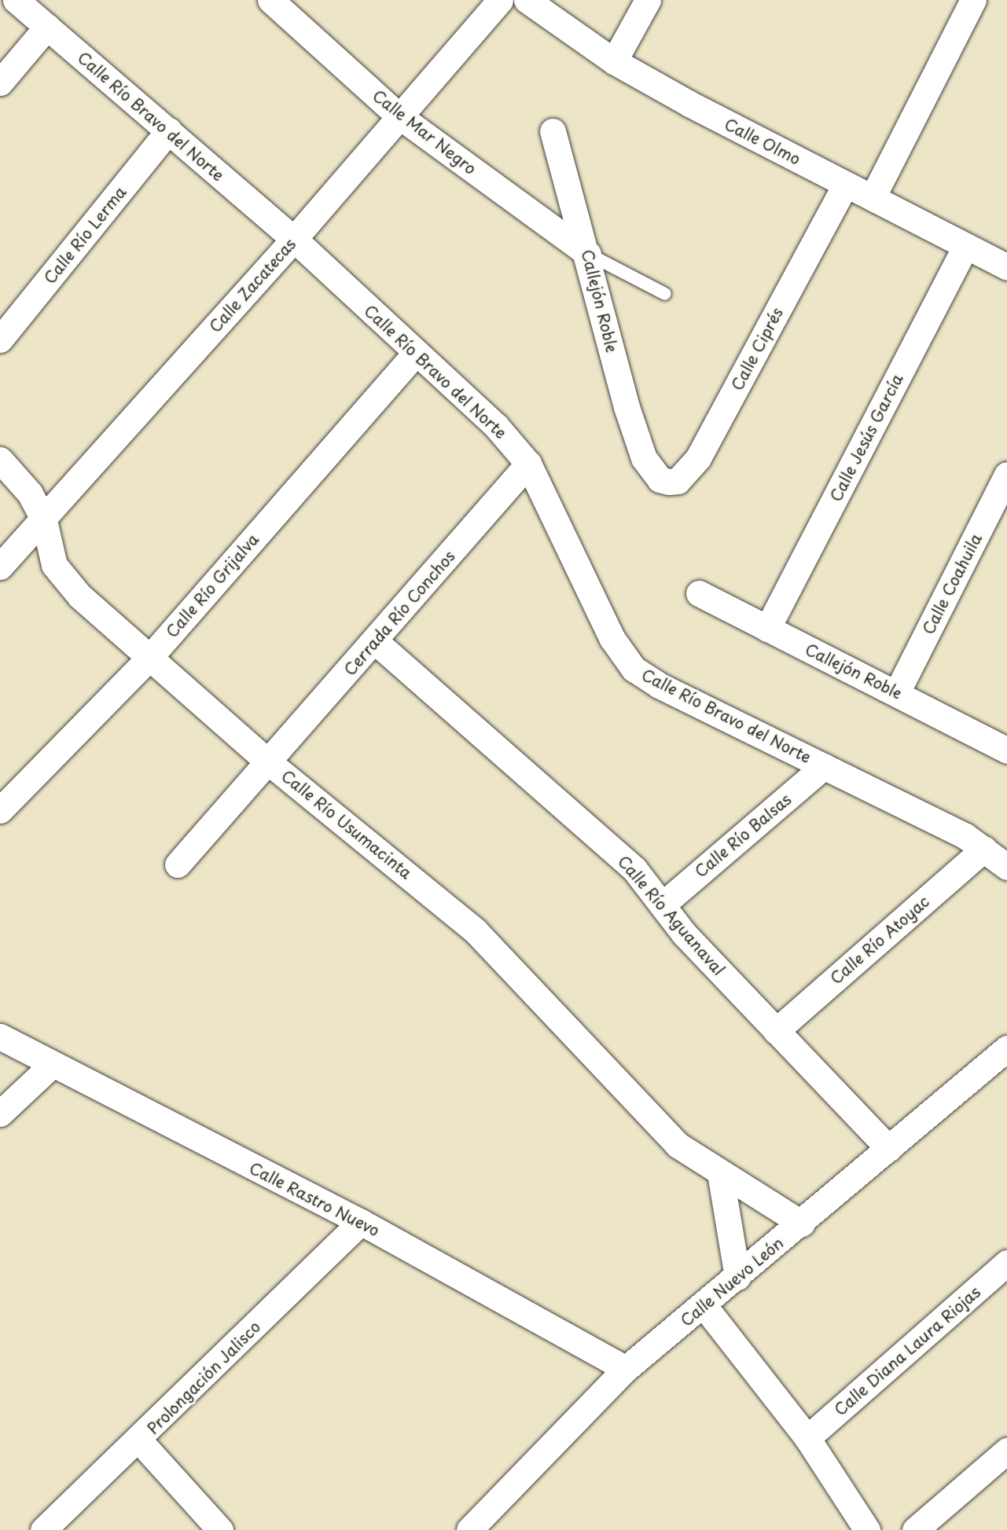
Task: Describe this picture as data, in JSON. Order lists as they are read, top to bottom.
{
  "streets": {
    "street": [
      "Calle Río Bravo del Norte",
      "Calle Mar Negro",
      "Calle Olmo",
      "Calle Río Lerma",
      "Calle Zacatecas",
      "Callejón Roble",
      "Calle Ciprés",
      "Calle Jesús García",
      "Calle Coahuila",
      "Calle Río Grijalva",
      "Cerrada Río Conchos",
      "Calle Río Usumacinta",
      "Calle Río Balsas",
      "Calle Río Aguanaval",
      "Calle Río Atoyac",
      "Calle Rastro Nuevo",
      "Calle Nuevo León",
      "Calle Diana Laura Riojas",
      "Prolongación Jalisco"
    ]
  },
  "crossings": [
    ["Calle Río Bravo del Norte", "Calle Río Lerma"],
    ["Calle Río Bravo del Norte", "Calle Zacatecas"],
    ["Calle Río Bravo del Norte", "Calle Río Grijalva"],
    ["Calle Río Bravo del Norte", "Cerrada Río Conchos"],
    ["Calle Río Bravo del Norte", "Calle Río Balsas"],
    ["Calle Río Bravo del Norte", "Calle Río Atoyac"],
    ["Calle Mar Negro", "Calle Zacatecas"],
    ["Calle Mar Negro", "Callejón Roble"],
    ["Calle Olmo", "Calle Ciprés"],
    ["Calle Olmo", "Calle Jesús García"],
    ["Calle Zacatecas", "Calle Río Usumacinta"],
    ["Callejón Roble", "Calle Ciprés"],
    ["Callejón Roble", "Calle Jesús García"],
    ["Callejón Roble", "Calle Coahuila"],
    ["Calle Río Grijalva", "Calle Río Usumacinta"],
    ["Cerrada Río Conchos", "Calle Río Usumacinta"],
    ["Cerrada Río Conchos", "Calle Río Aguanaval"],
    ["Calle Río Usumacinta", "Calle Nuevo León"],
    ["Calle Río Balsas", "Calle Río Aguanaval"],
    ["Calle Río Aguanaval", "Calle Río Atoyac"],
    ["Calle Río Aguanaval", "Calle Nuevo León"],
    ["Calle Rastro Nuevo", "Calle Nuevo León"],
    ["Calle Rastro Nuevo", "Prolongación Jalisco"]
  ]
}
